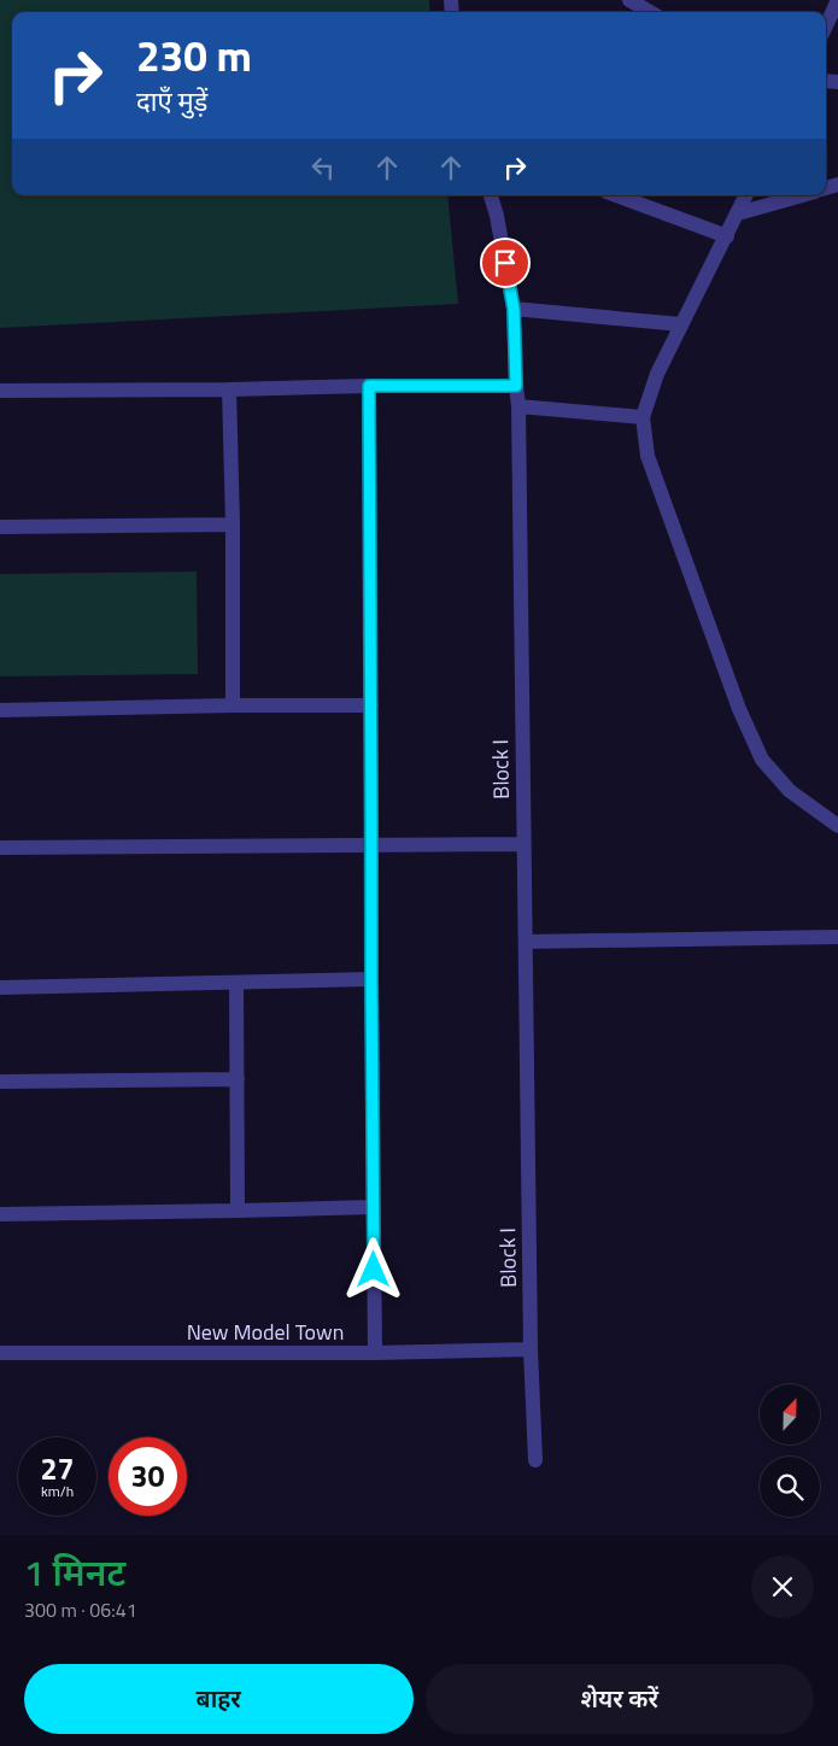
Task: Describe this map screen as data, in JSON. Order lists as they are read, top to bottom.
{
  "streets": {
    "street": ["Block I", "New Model Town"]
  },
  "crossings": [
    ["Block I", "New Model Town"]
  ],
  "north": "top",
  "page": {
    "turn": ["230 m", "दाएँ मुड़ें"],
    "speed": "27 km/h",
    "limit": "30",
    "heading": ["1 मिनट", "300 m · 06:41"],
    "buttons": ["बाहर", "शेयर करें"]
  }
}
